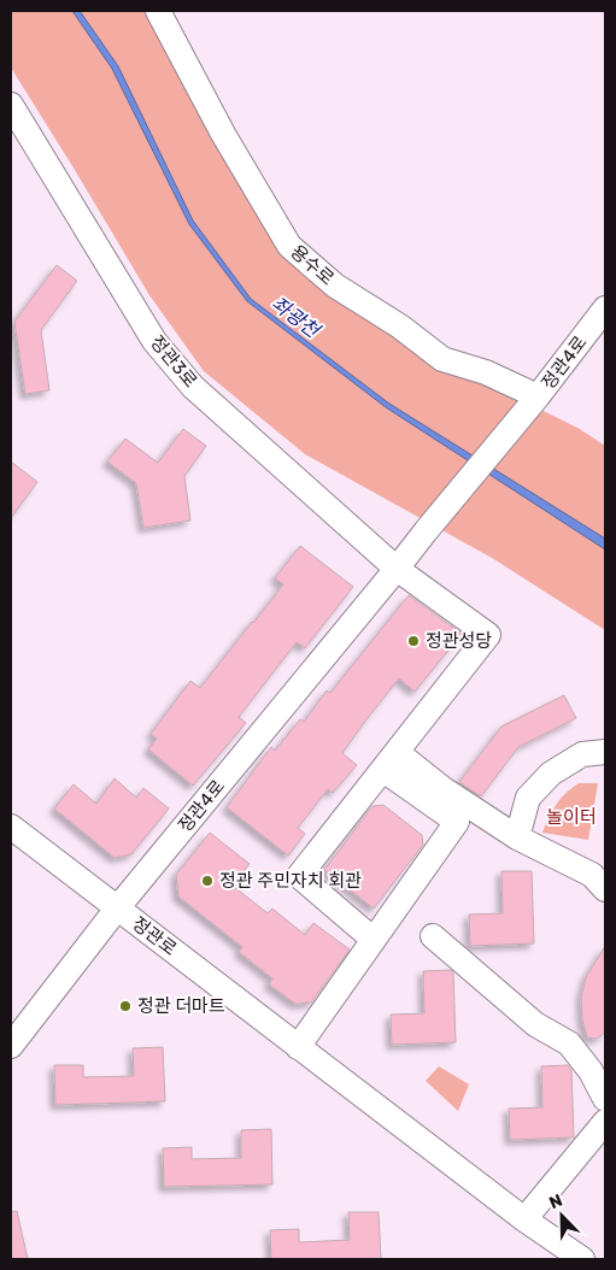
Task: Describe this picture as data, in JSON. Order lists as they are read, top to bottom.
{
  "streets": {
    "street": [
      "용수로",
      "정관3로",
      "정관4로",
      "정관로"
    ]
  },
  "crossings": [
    ["용수로", "정관4로"],
    ["정관3로", "정관4로"],
    ["정관4로", "정관로"]
  ],
  "water": ["좌광천"],
  "parks": ["놀이터"],
  "places": ["정관성당", "정관 주민자치 회관", "정관 더마트"],
  "north": "top left"
}
